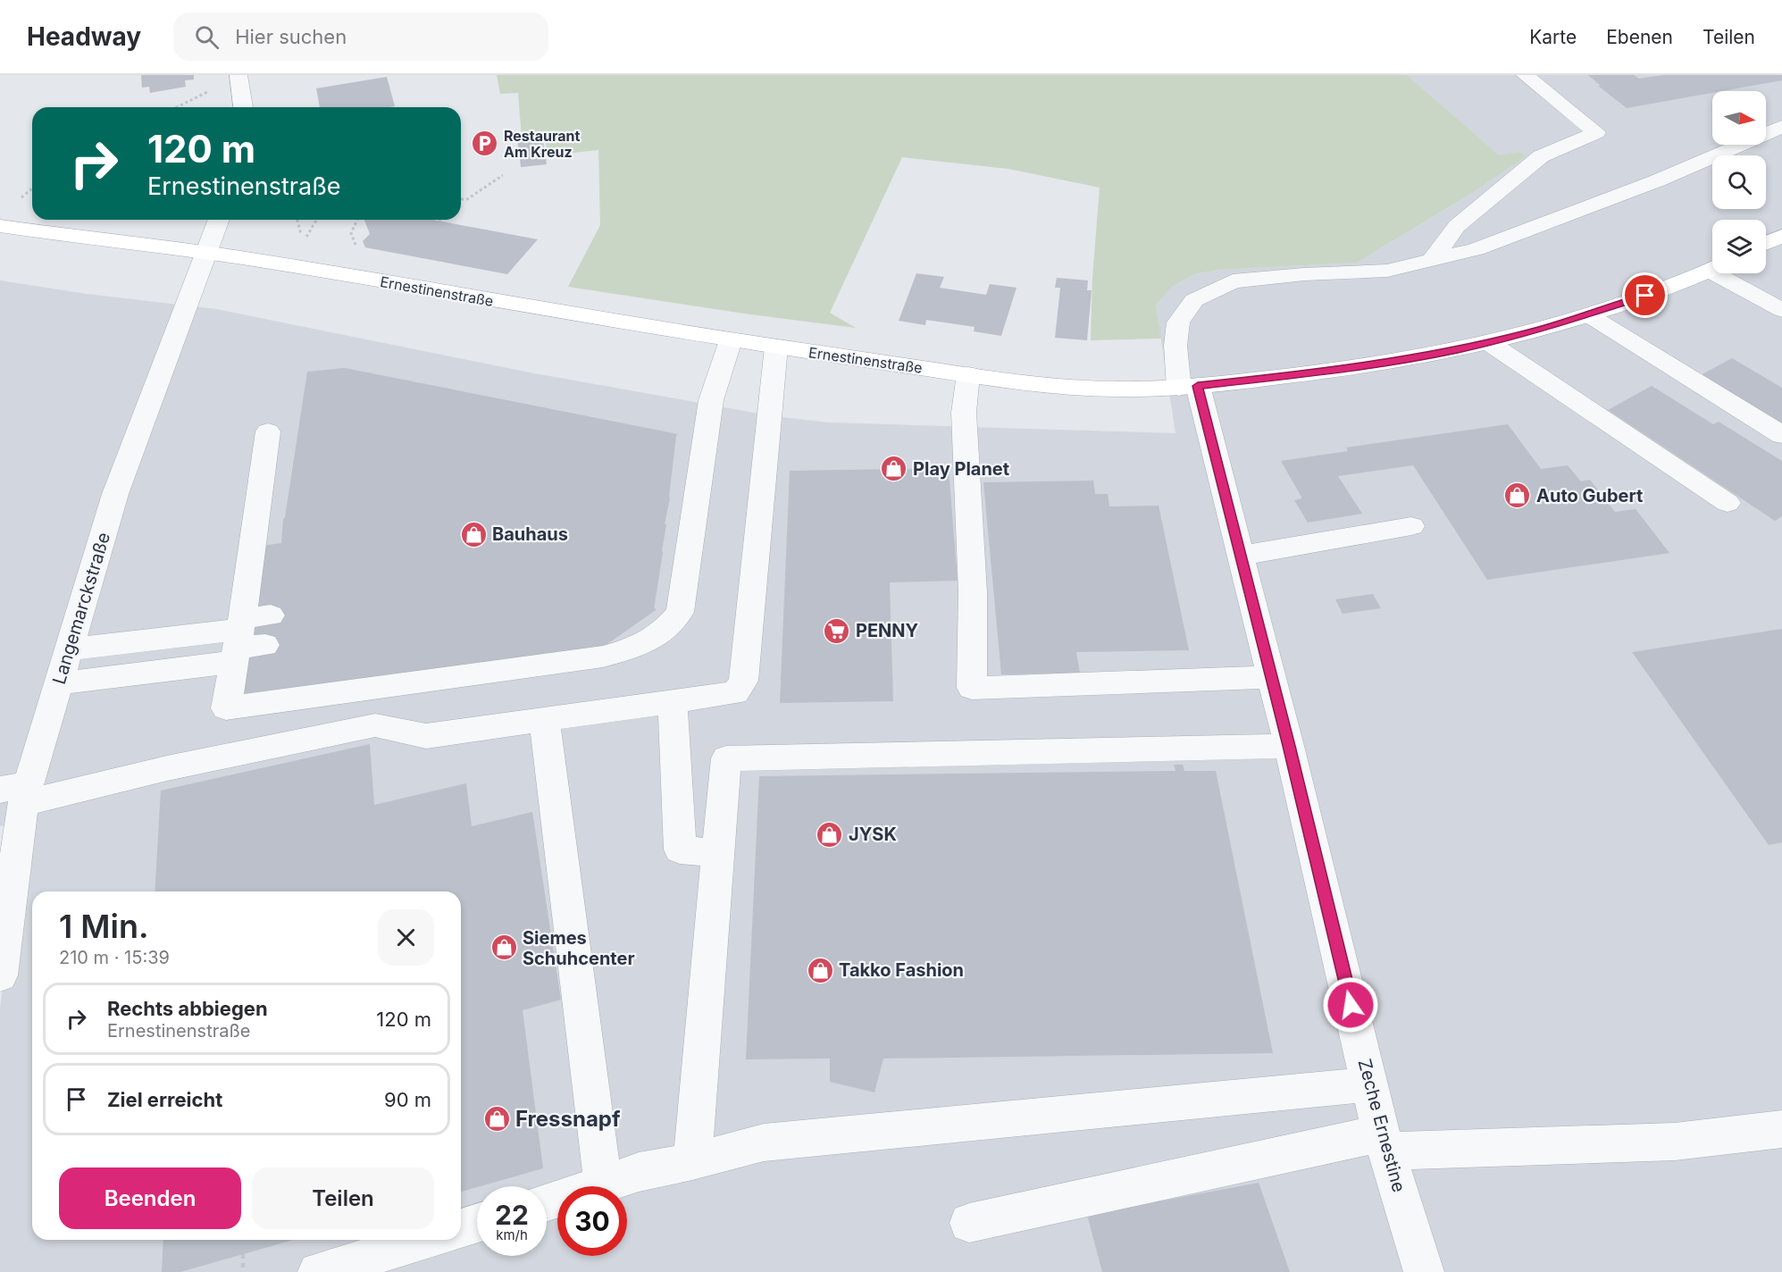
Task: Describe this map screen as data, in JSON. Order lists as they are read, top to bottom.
{
  "streets": {
    "main road": ["Ernestinenstraße"],
    "street": ["Langemarckstraße", "Zeche Ernestine"]
  },
  "crossings": [
    ["Ernestinenstraße", "Langemarckstraße"],
    ["Ernestinenstraße", "Zeche Ernestine"]
  ],
  "places": {
    "parking": ["Restaurant Am Kreuz"],
    "shop": [
      "Play Planet",
      "Auto Gubert",
      "Bauhaus",
      "JYSK",
      "Siemes Schuhcenter",
      "Takko Fashion",
      "Fressnapf"
    ],
    "supermarket": ["PENNY"]
  },
  "north": "right",
  "page": {
    "header": "Headway",
    "search": "Hier suchen",
    "nav": ["Karte", "Ebenen", "Teilen"],
    "turn": ["120 m", "Ernestinenstraße"],
    "heading": ["1 Min.", "210 m · 15:39"],
    "list": [
      {
        "name": "Rechts abbiegen",
        "note": "Ernestinenstraße",
        "value": "120 m"
      },
      {
        "name": "Ziel erreicht",
        "value": "90 m"
      }
    ],
    "buttons": ["Beenden", "Teilen"],
    "speed": "22 km/h",
    "limit": "30"
  }
}
